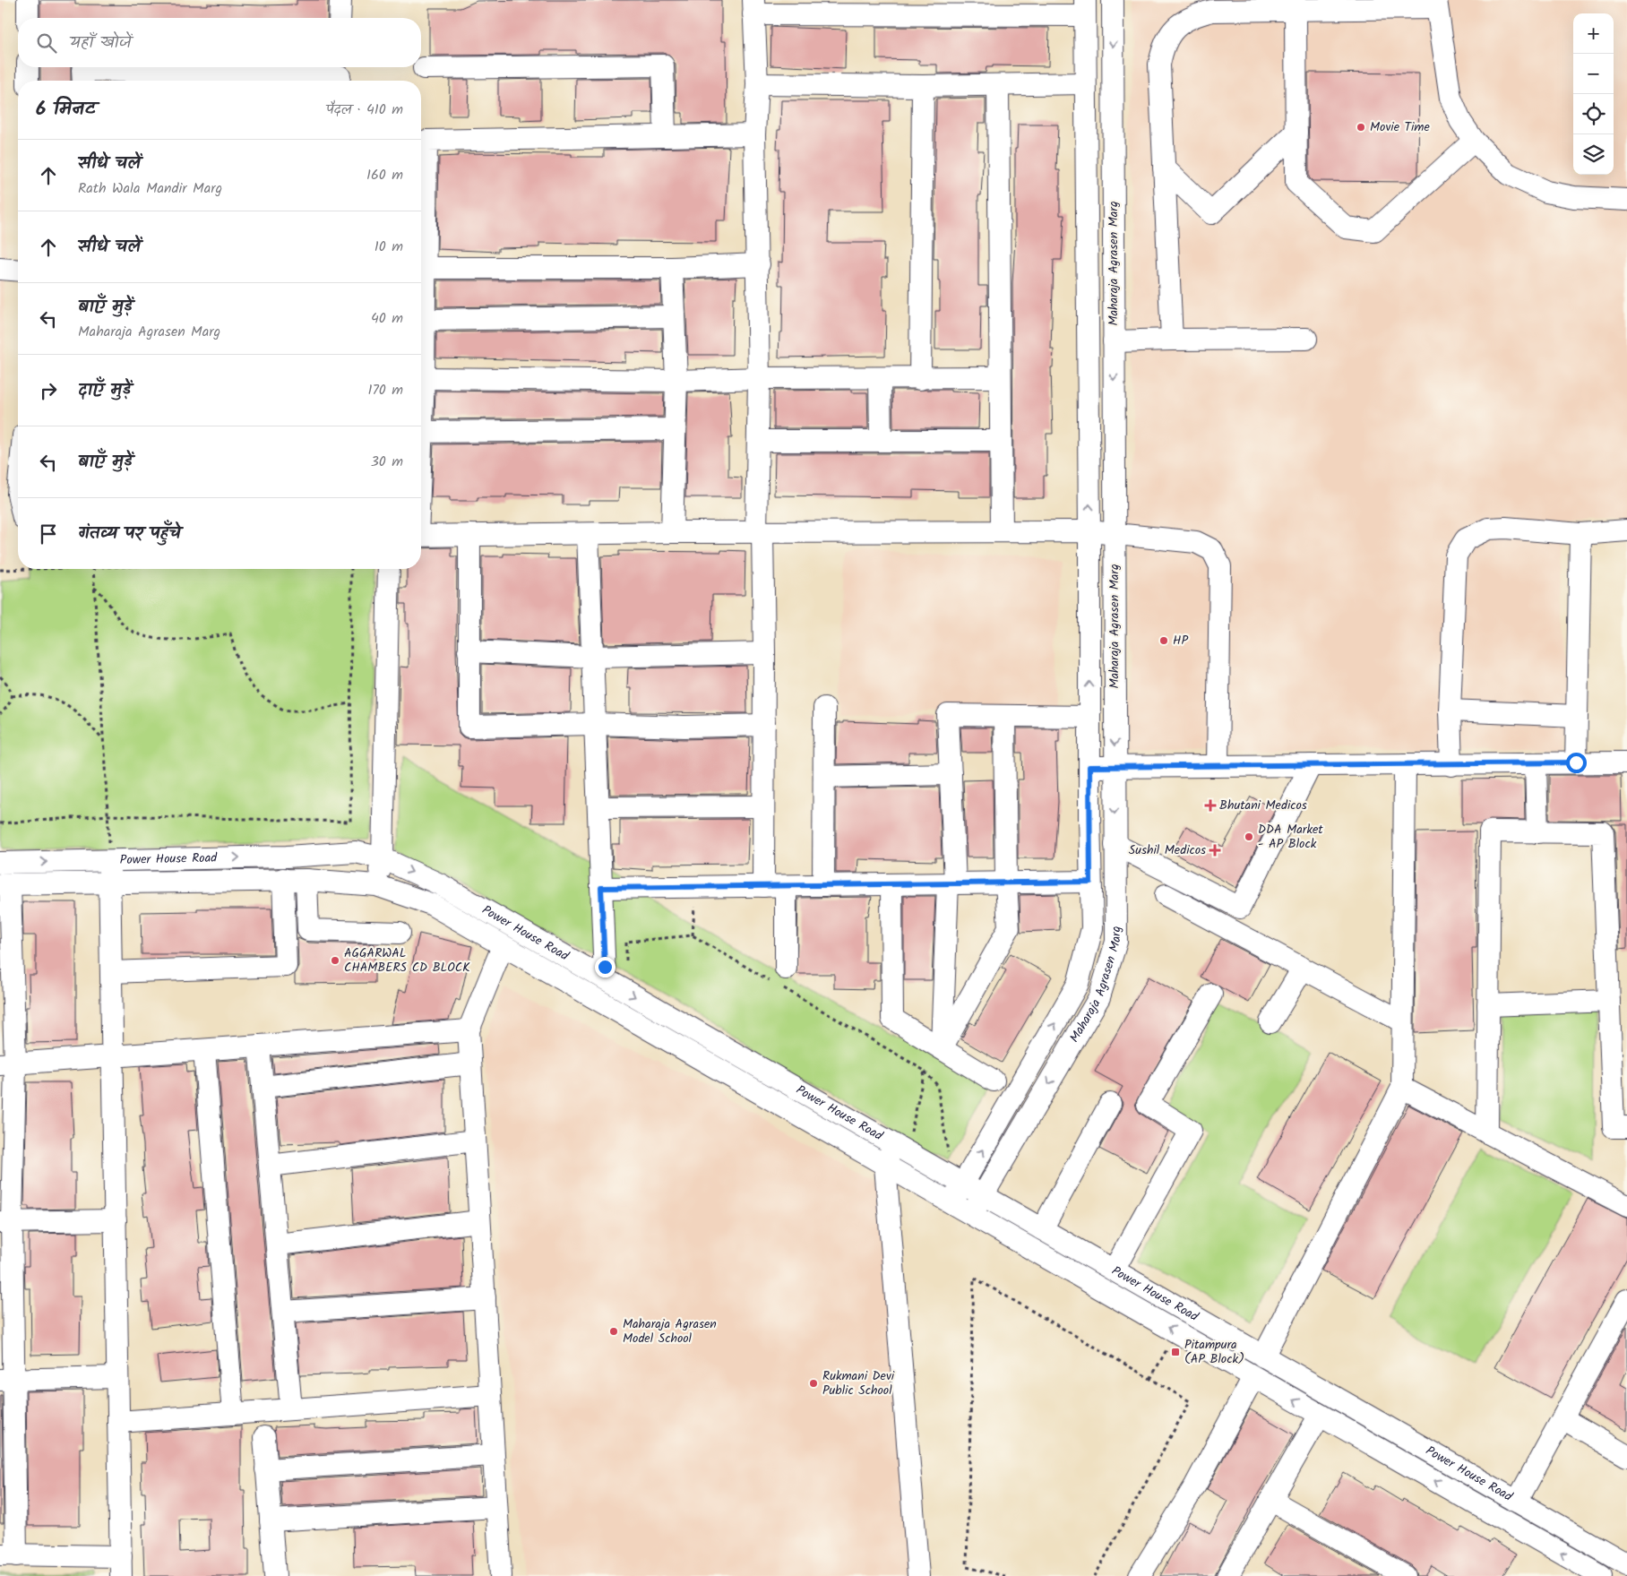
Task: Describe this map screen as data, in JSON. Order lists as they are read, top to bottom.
{
  "streets": {
    "street": ["Maharaja Agrasen Marg", "Power House Road"]
  },
  "crossings": [
    ["Maharaja Agrasen Marg", "Power House Road"]
  ],
  "places": {
    "other": [
      "Movie Time",
      "HP",
      "DDA Market - AP Block",
      "AGGARWAL CHAMBERS CD BLOCK",
      "Maharaja Agrasen Model School",
      "Rukmani Devi Public School"
    ],
    "health": ["Bhutani Medicos", "Sushil Medicos"],
    "transit": ["Pitampura (AP Block)"]
  },
  "page": {
    "map_buttons": ["+", "−"],
    "search": "यहाँ खोजें",
    "heading": ["6 मिनट", "पैदल · 410 m"],
    "list": [
      ["सीधे चलें", "Rath Wala Mandir Marg", "160 m"],
      ["सीधे चलें", "10 m"],
      ["बाएँ मुड़ें", "Maharaja Agrasen Marg", "40 m"],
      ["दाएँ मुड़ें", "170 m"],
      ["बाएँ मुड़ें", "30 m"],
      "गंतव्य पर पहुँचे"
    ]
  }
}
